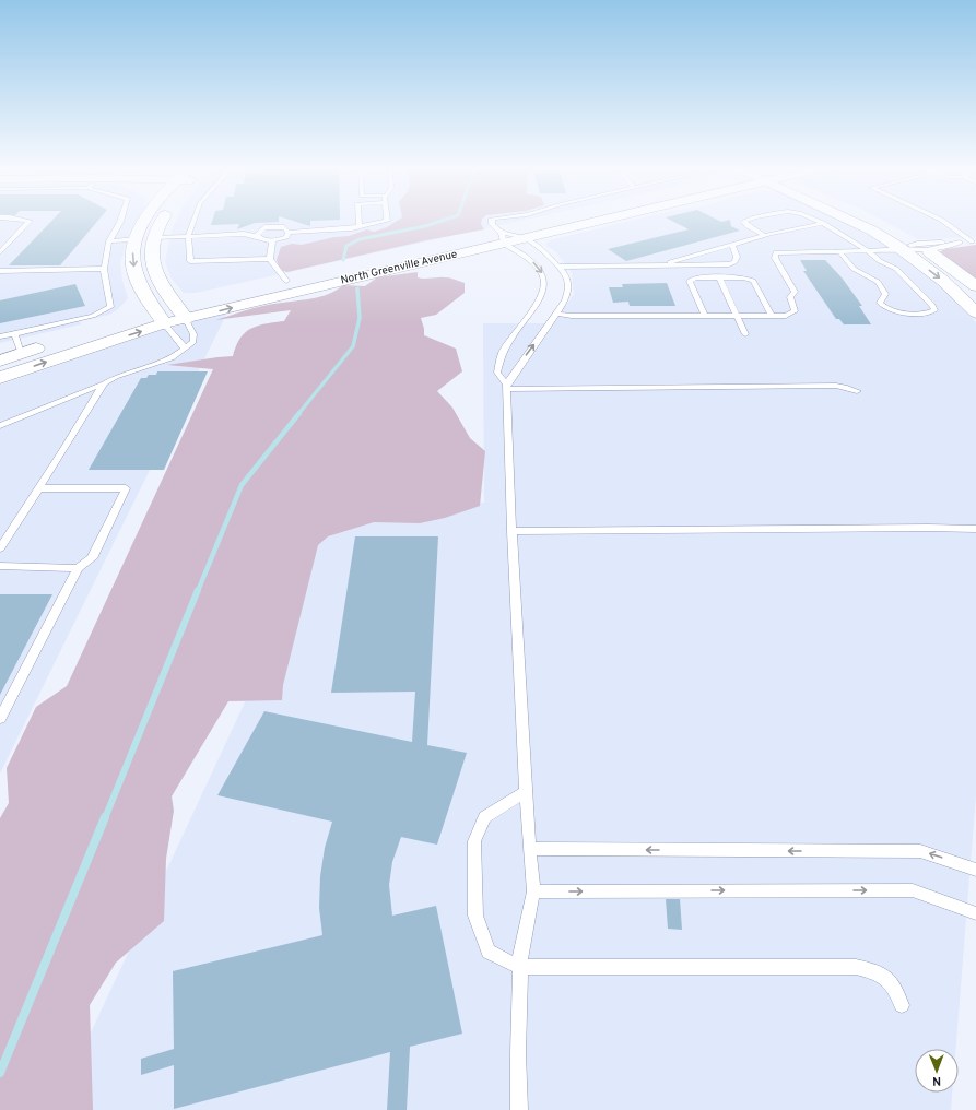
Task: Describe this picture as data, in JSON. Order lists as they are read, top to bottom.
{
  "streets": {
    "main road": ["North Greenville Avenue"]
  },
  "north": "bottom"
}
